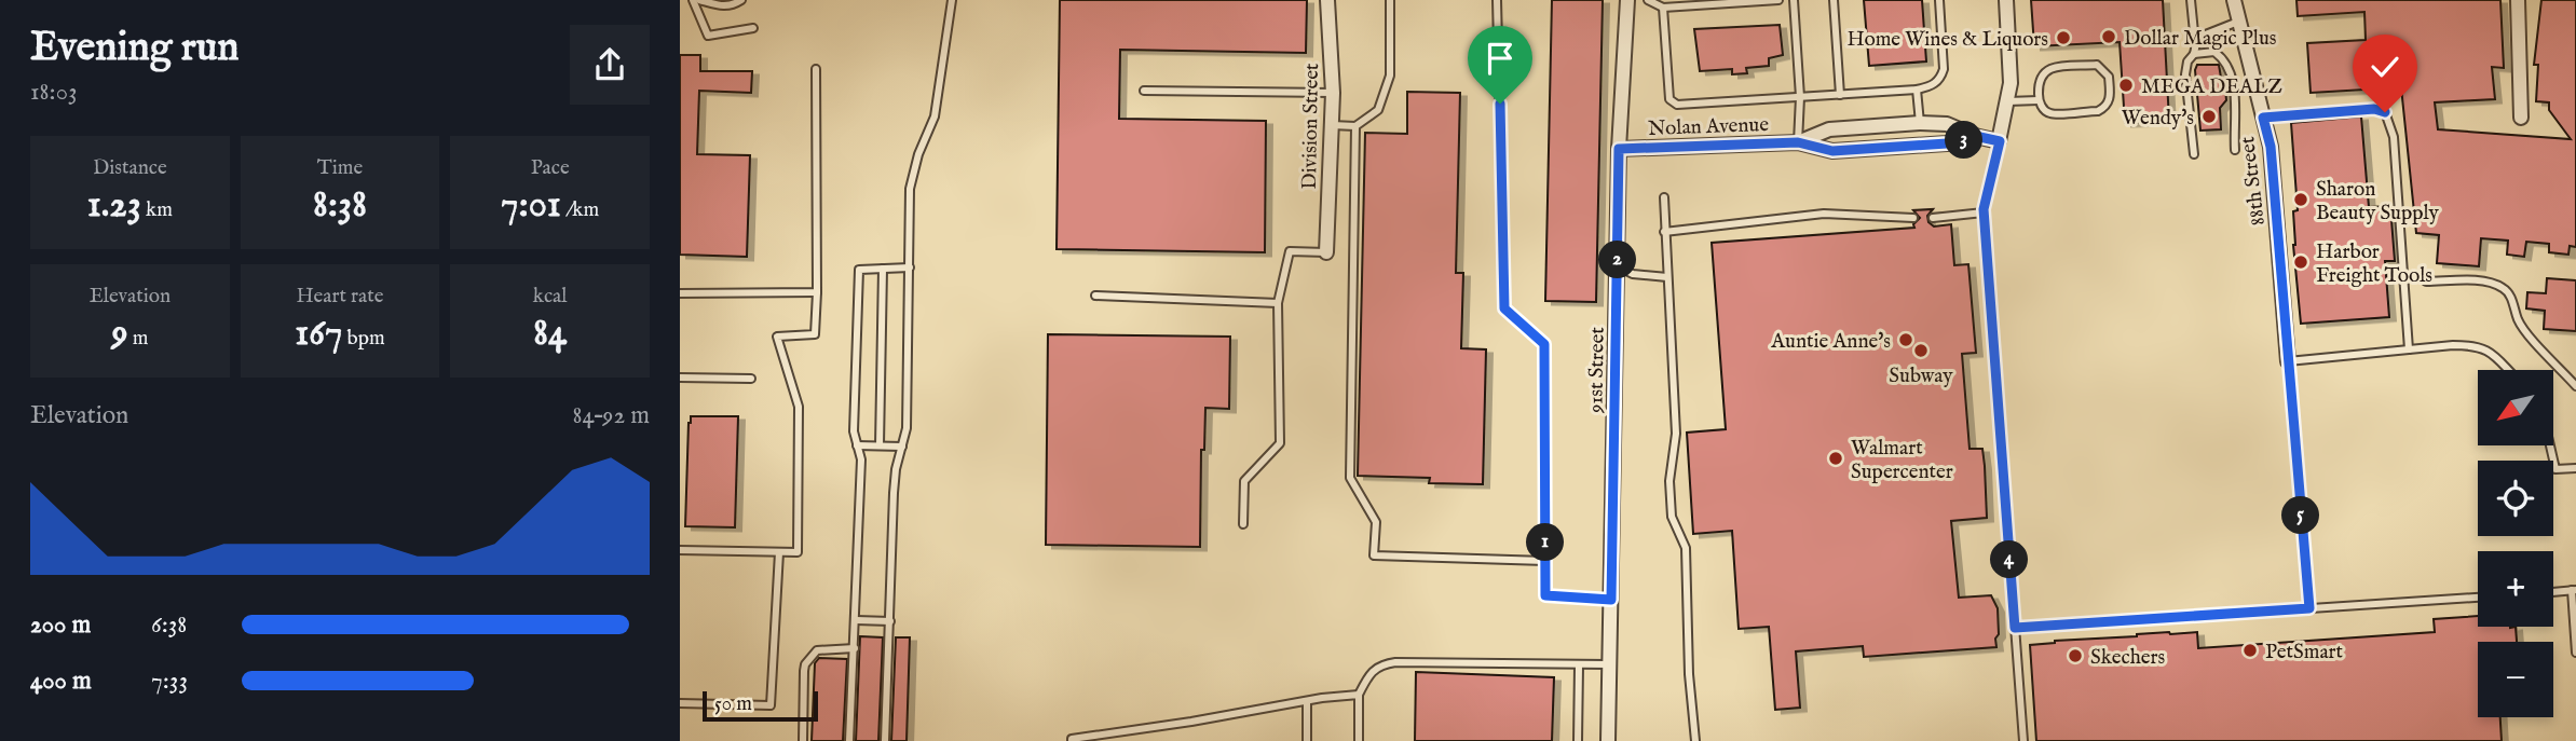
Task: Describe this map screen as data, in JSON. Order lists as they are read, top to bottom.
{
  "streets": {
    "street": [
      "Nolan Avenue",
      "Division Street",
      "88th Street",
      "91st Street"
    ]
  },
  "crossings": [
    ["Nolan Avenue", "91st Street"]
  ],
  "places": [
    "Dollar Magic Plus",
    "Home Wines & Liquors",
    "MEGA DEALZ",
    "Wendy's",
    "Sharon Beauty Supply",
    "Harbor Freight Tools",
    "Auntie Anne's",
    "Subway",
    "Walmart Supercenter",
    "PetSmart",
    "Skechers"
  ],
  "scale_bar": "50 m",
  "north": "bottom left",
  "page": {
    "heading": ["Evening run", "18:03"],
    "pins": [
      "3",
      "2",
      "5",
      "1",
      "4"
    ],
    "stats": [
      ["Distance", "1.23 km"],
      ["Time", "8:38"],
      ["Pace", "7:01 /km"],
      ["Elevation", "9 m"],
      ["Heart rate", "167 bpm"],
      ["kcal", "84"]
    ],
    "map_buttons": ["+", "−"],
    "chart": ["Elevation", "84–92 m"],
    "list": [
      {
        "name": "200 m",
        "note": "6:38"
      },
      {
        "name": "400 m",
        "note": "7:33"
      }
    ],
    "scale": "50 m"
  }
}
